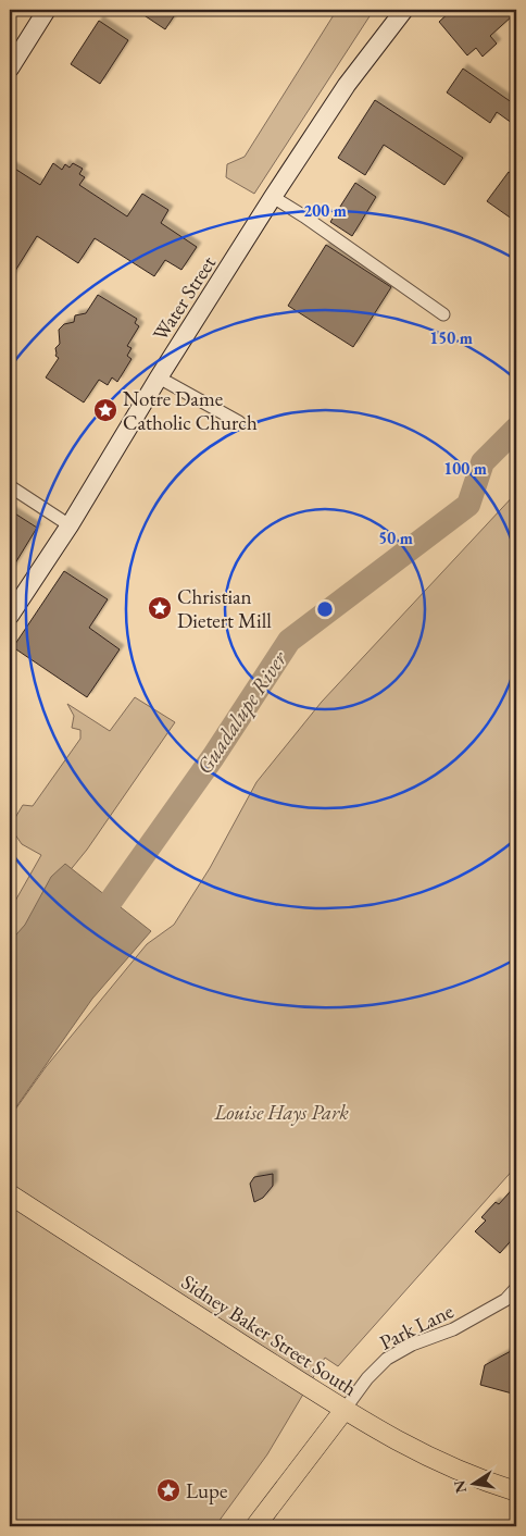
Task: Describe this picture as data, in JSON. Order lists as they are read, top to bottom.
{
  "streets": {
    "main road": ["Sidney Baker Street South"],
    "street": ["Water Street", "Park Lane"]
  },
  "crossings": [
    ["Park Lane", "Sidney Baker Street South"]
  ],
  "water": ["Guadalupe River"],
  "parks": ["Louise Hays Park"],
  "places": {
    "place": ["Notre Dame Catholic Church", "Christian Dietert Mill", "Lupe"]
  },
  "north": "left",
  "rings": [
    "200 m",
    "150 m",
    "100 m",
    "50 m"
  ]
}
